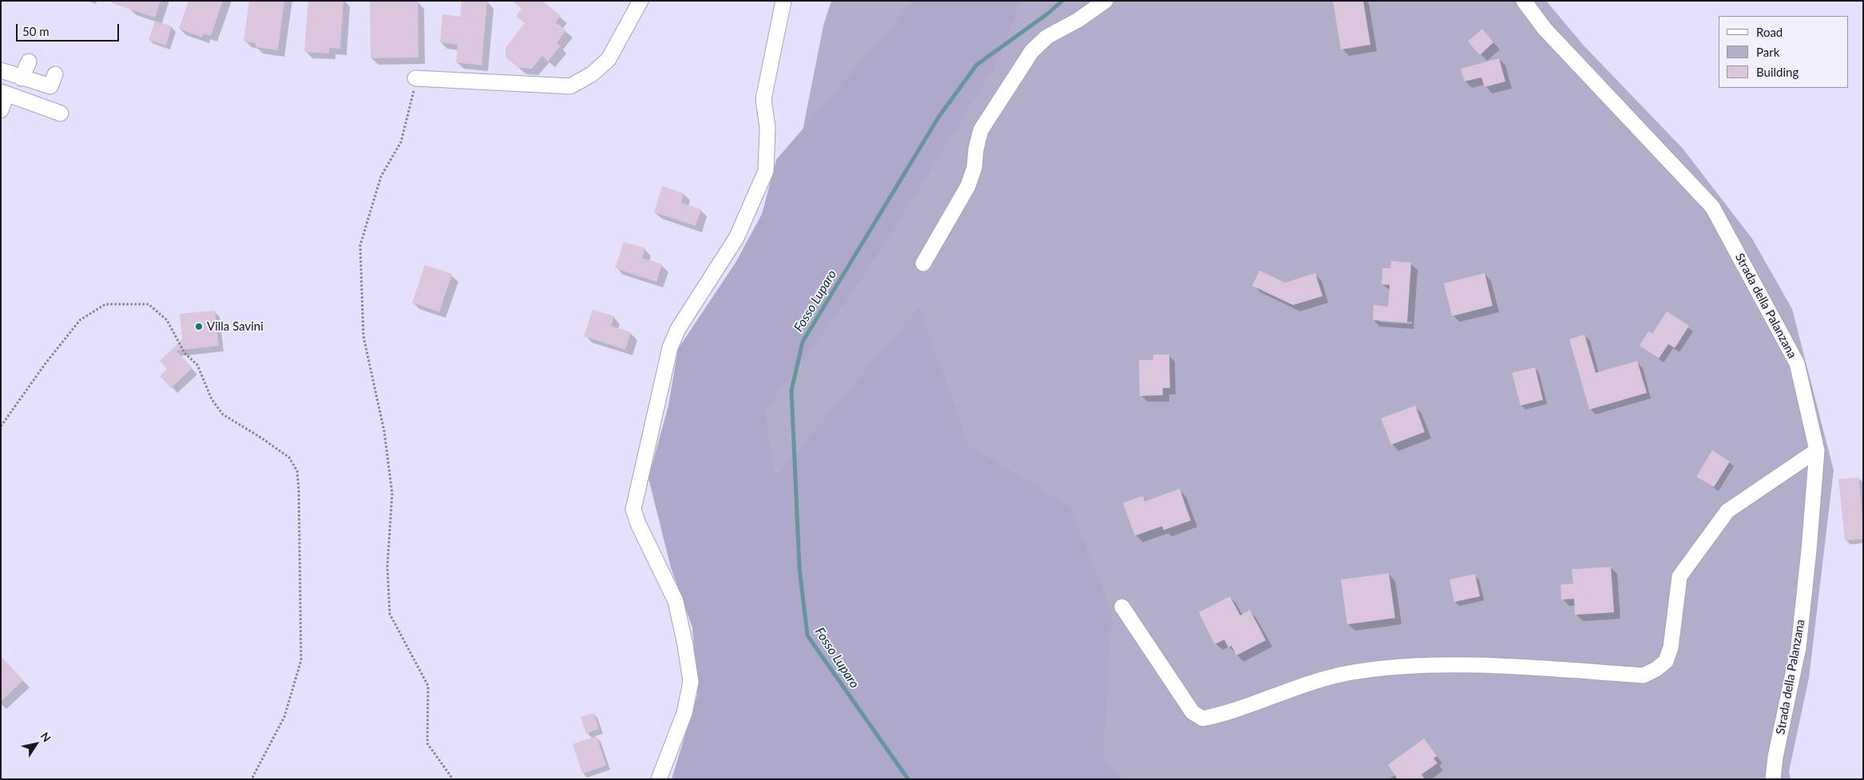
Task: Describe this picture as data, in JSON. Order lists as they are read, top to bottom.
{
  "streets": {
    "street": ["Strada della Palanzana"]
  },
  "water": ["Fosso Luparo"],
  "places": ["Villa Savini"],
  "legend": ["Road", "Park", "Building"],
  "scale_bar": "50 m",
  "north": "top right"
}
